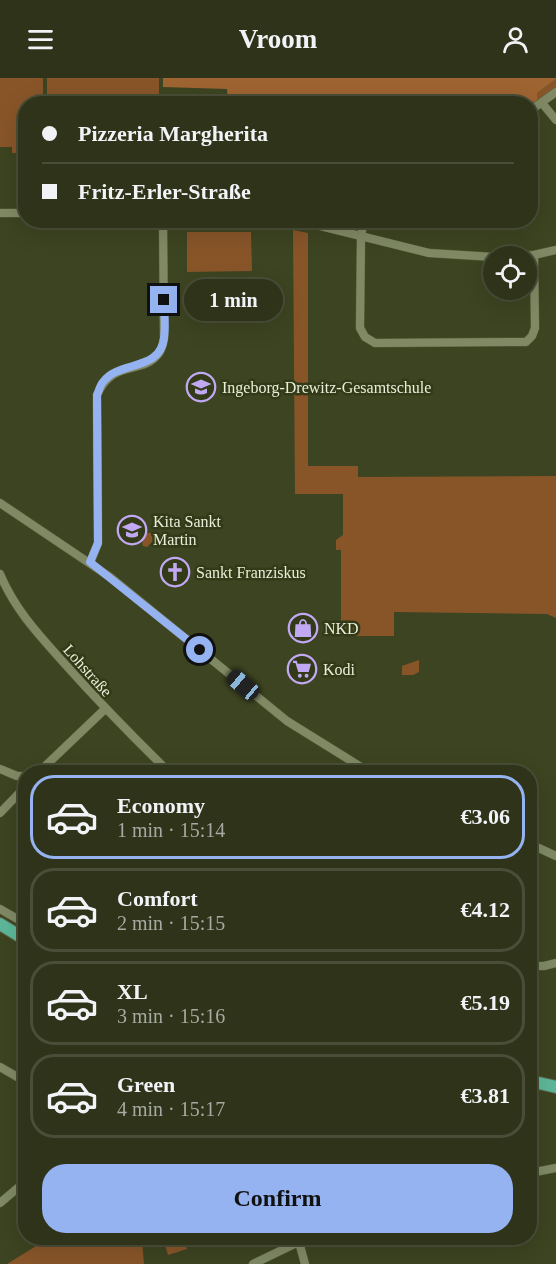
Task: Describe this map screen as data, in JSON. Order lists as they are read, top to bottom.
{
  "streets": {
    "street": ["Lohstraße"]
  },
  "places": {
    "school or university": ["Ingeborg-Drewitz-Gesamtschule", "Kita Sankt Martin"],
    "church": ["Sankt Franziskus"],
    "shop": ["NKD"],
    "supermarket": ["Kodi"]
  },
  "page": {
    "header": "Vroom",
    "banner": ["Pizzeria Margherita", "Fritz-Erler-Straße"],
    "bubble": "1 min",
    "list": [
      {
        "name": "Economy",
        "note": "1 min · 15:14",
        "value": "€3.06"
      },
      {
        "name": "Comfort",
        "note": "2 min · 15:15",
        "value": "€4.12"
      },
      {
        "name": "XL",
        "note": "3 min · 15:16",
        "value": "€5.19"
      },
      {
        "name": "Green",
        "note": "4 min · 15:17",
        "value": "€3.81"
      }
    ],
    "buttons": "Confirm"
  }
}
